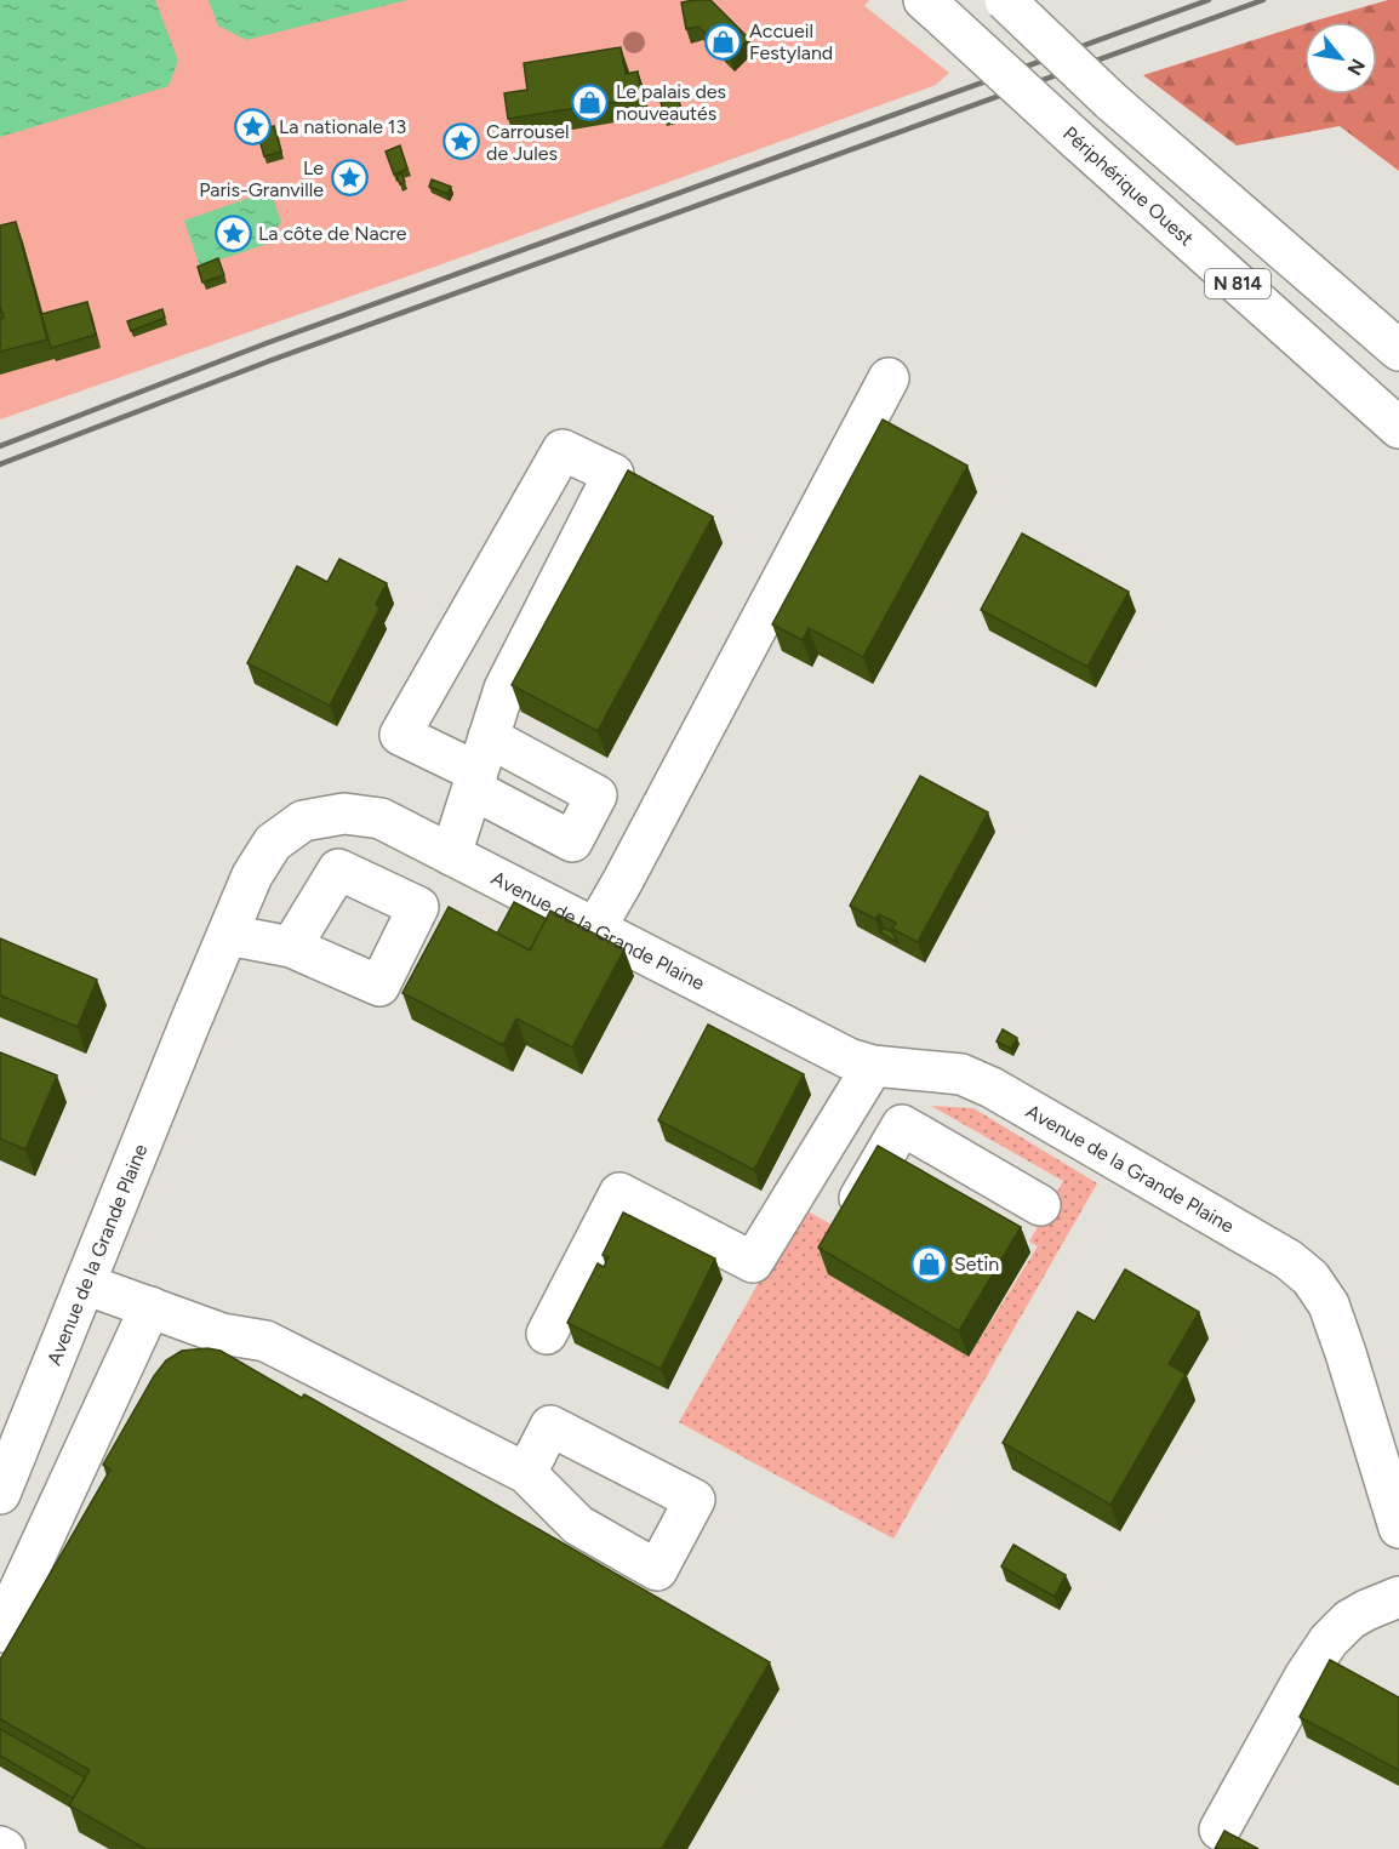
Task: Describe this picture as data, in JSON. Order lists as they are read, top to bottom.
{
  "streets": {
    "main road": ["Périphérique Ouest", "N 814", "Avenue de la Grande Plaine"]
  },
  "places": {
    "shop": ["Accueil Festyland", "Le palais des nouveautés", "Setin"],
    "place": [
      "La nationale 13",
      "Carrousel de Jules",
      "Le Paris-Granville",
      "La côte de Nacre"
    ]
  },
  "north": "bottom right"
}
